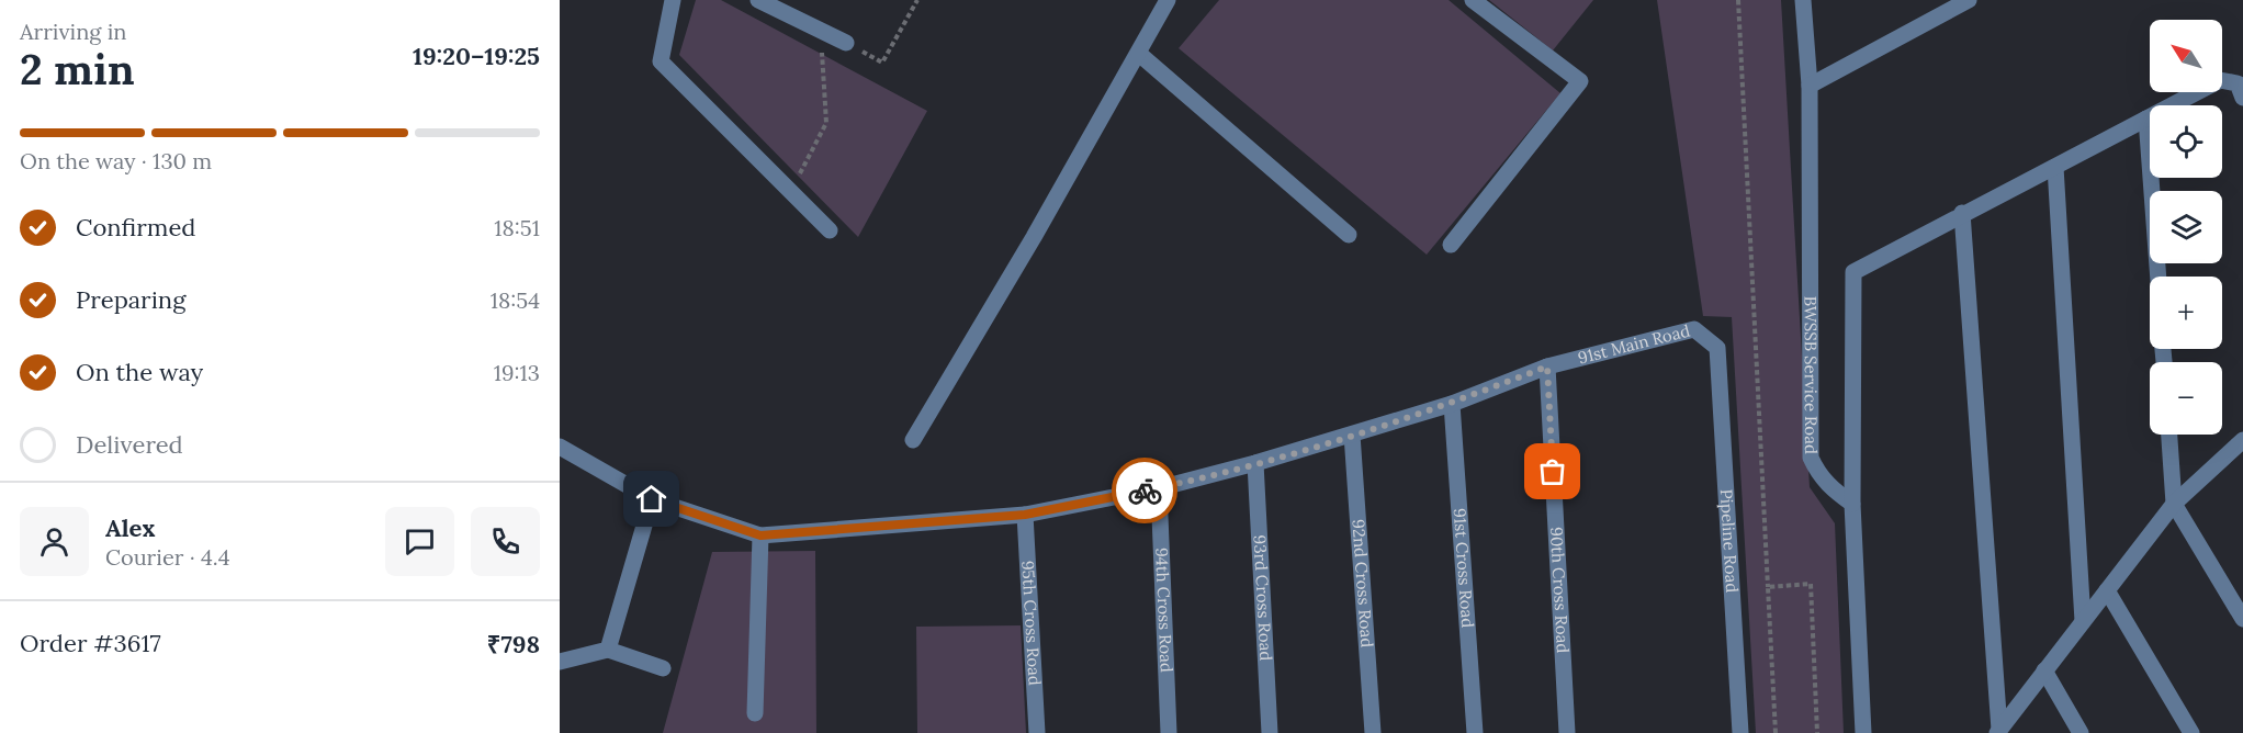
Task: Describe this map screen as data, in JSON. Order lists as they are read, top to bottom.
{
  "streets": {
    "street": [
      "91st Main Road",
      "BWSSB Service Road",
      "Pipeline Road",
      "91st Cross Road",
      "92nd Cross Road",
      "90th Cross Road",
      "93rd Cross Road",
      "94th Cross Road",
      "95th Cross Road"
    ]
  },
  "crossings": [
    ["91st Main Road", "Pipeline Road"],
    ["91st Main Road", "91st Cross Road"],
    ["91st Main Road", "92nd Cross Road"],
    ["91st Main Road", "90th Cross Road"],
    ["91st Main Road", "93rd Cross Road"],
    ["91st Main Road", "94th Cross Road"],
    ["91st Main Road", "95th Cross Road"]
  ],
  "north": "top left",
  "page": {
    "heading": ["2 min", "Arriving in", "19:20–19:25"],
    "panel": [
      "Alex",
      "Courier · 4.4",
      "Order #3617",
      "₹798"
    ],
    "map_buttons": ["+", "−"],
    "bar": "On the way · 130 m",
    "list": [
      ["Confirmed", "18:51"],
      ["Preparing", "18:54"],
      ["On the way", "19:13"],
      "Delivered"
    ]
  }
}
